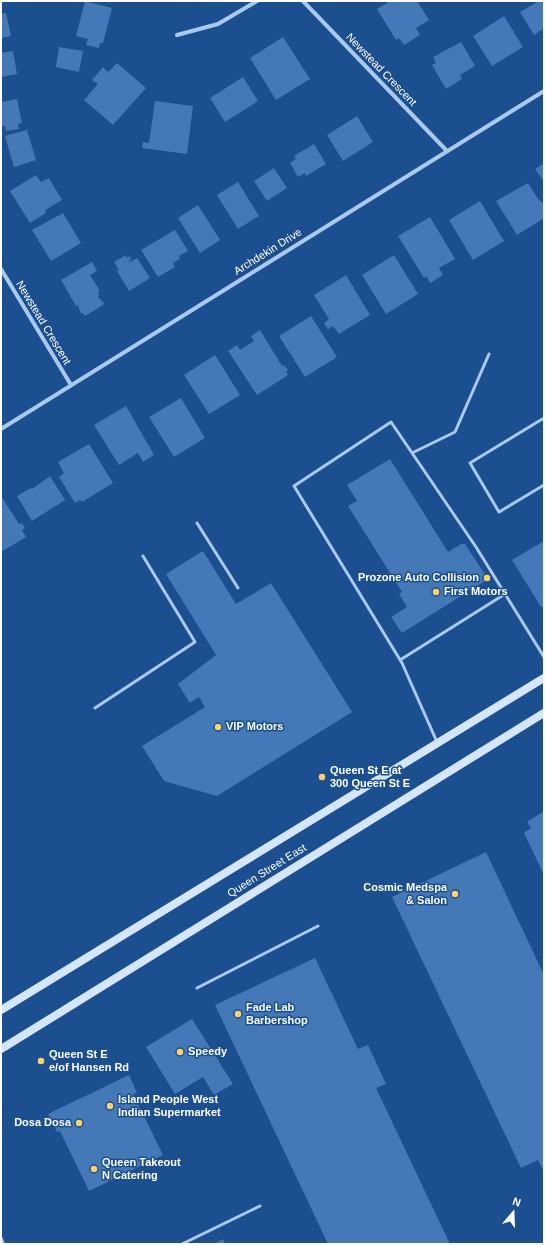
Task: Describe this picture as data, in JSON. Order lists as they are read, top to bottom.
{
  "streets": {
    "main road": ["Queen Street East"],
    "street": ["Newstead Crescent", "Archdekin Drive"]
  },
  "crossings": [
    ["Newstead Crescent", "Archdekin Drive"]
  ],
  "places": [
    "Prozone Auto Collision",
    "First Motors",
    "VIP Motors",
    "Queen St E at 300 Queen St E",
    "Cosmic Medspa & Salon",
    "Fade Lab Barbershop",
    "Speedy",
    "Queen St E e/of Hansen Rd",
    "Island People West Indian Supermarket",
    "Dosa Dosa",
    "Queen Takeout N Catering"
  ],
  "north": "top"
}
